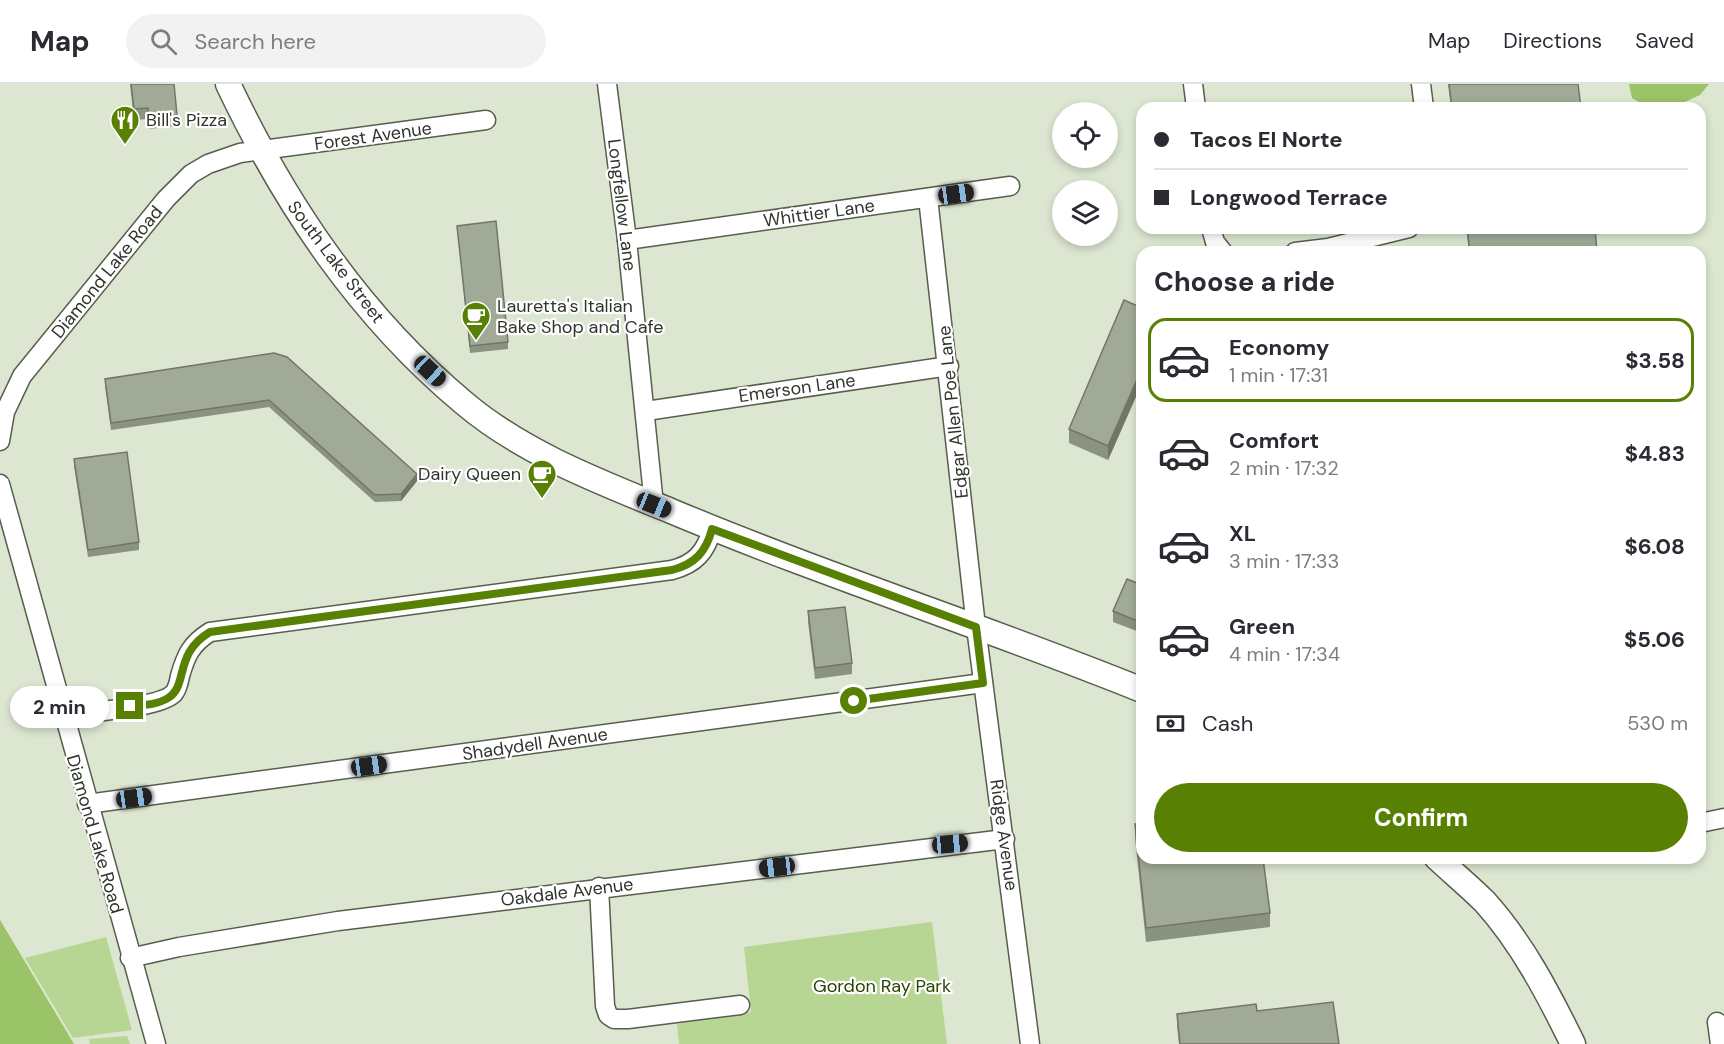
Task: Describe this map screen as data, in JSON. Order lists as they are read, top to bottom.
{
  "streets": {
    "main road": ["South Lake Street"],
    "street": [
      "Forest Avenue",
      "Longfellow Lane",
      "Whittier Lane",
      "Diamond Lake Road",
      "Emerson Lane",
      "Edgar Allen Poe Lane",
      "Shadydell Avenue",
      "Ridge Avenue",
      "Oakdale Avenue"
    ]
  },
  "crossings": [
    ["Forest Avenue", "South Lake Street"],
    ["Forest Avenue", "Diamond Lake Road"],
    ["Longfellow Lane", "Whittier Lane"],
    ["Longfellow Lane", "South Lake Street"],
    ["Longfellow Lane", "Emerson Lane"],
    ["Whittier Lane", "Edgar Allen Poe Lane"],
    ["South Lake Street", "Diamond Lake Road"],
    ["South Lake Street", "Edgar Allen Poe Lane"],
    ["South Lake Street", "Ridge Avenue"],
    ["Diamond Lake Road", "Shadydell Avenue"],
    ["Diamond Lake Road", "Oakdale Avenue"],
    ["Emerson Lane", "Edgar Allen Poe Lane"],
    ["Edgar Allen Poe Lane", "Ridge Avenue"],
    ["Shadydell Avenue", "Ridge Avenue"],
    ["Ridge Avenue", "Oakdale Avenue"]
  ],
  "parks": ["Gordon Ray Park"],
  "places": {
    "restaurant": ["Bill's Pizza"],
    "cafe": ["Lauretta's Italian Bake Shop and Cafe", "Dairy Queen"]
  },
  "page": {
    "header": "Map",
    "search": "Search here",
    "nav": ["Map", "Directions", "Saved"],
    "banner": ["Tacos El Norte", "Longwood Terrace"],
    "heading": "Choose a ride",
    "list": [
      {
        "name": "Economy",
        "note": "1 min · 17:31",
        "value": "$3.58"
      },
      {
        "name": "Comfort",
        "note": "2 min · 17:32",
        "value": "$4.83"
      },
      {
        "name": "XL",
        "note": "3 min · 17:33",
        "value": "$6.08"
      },
      {
        "name": "Green",
        "note": "4 min · 17:34",
        "value": "$5.06"
      }
    ],
    "bubble": "2 min",
    "pay": ["Cash", "530 m"],
    "buttons": "Confirm"
  }
}
